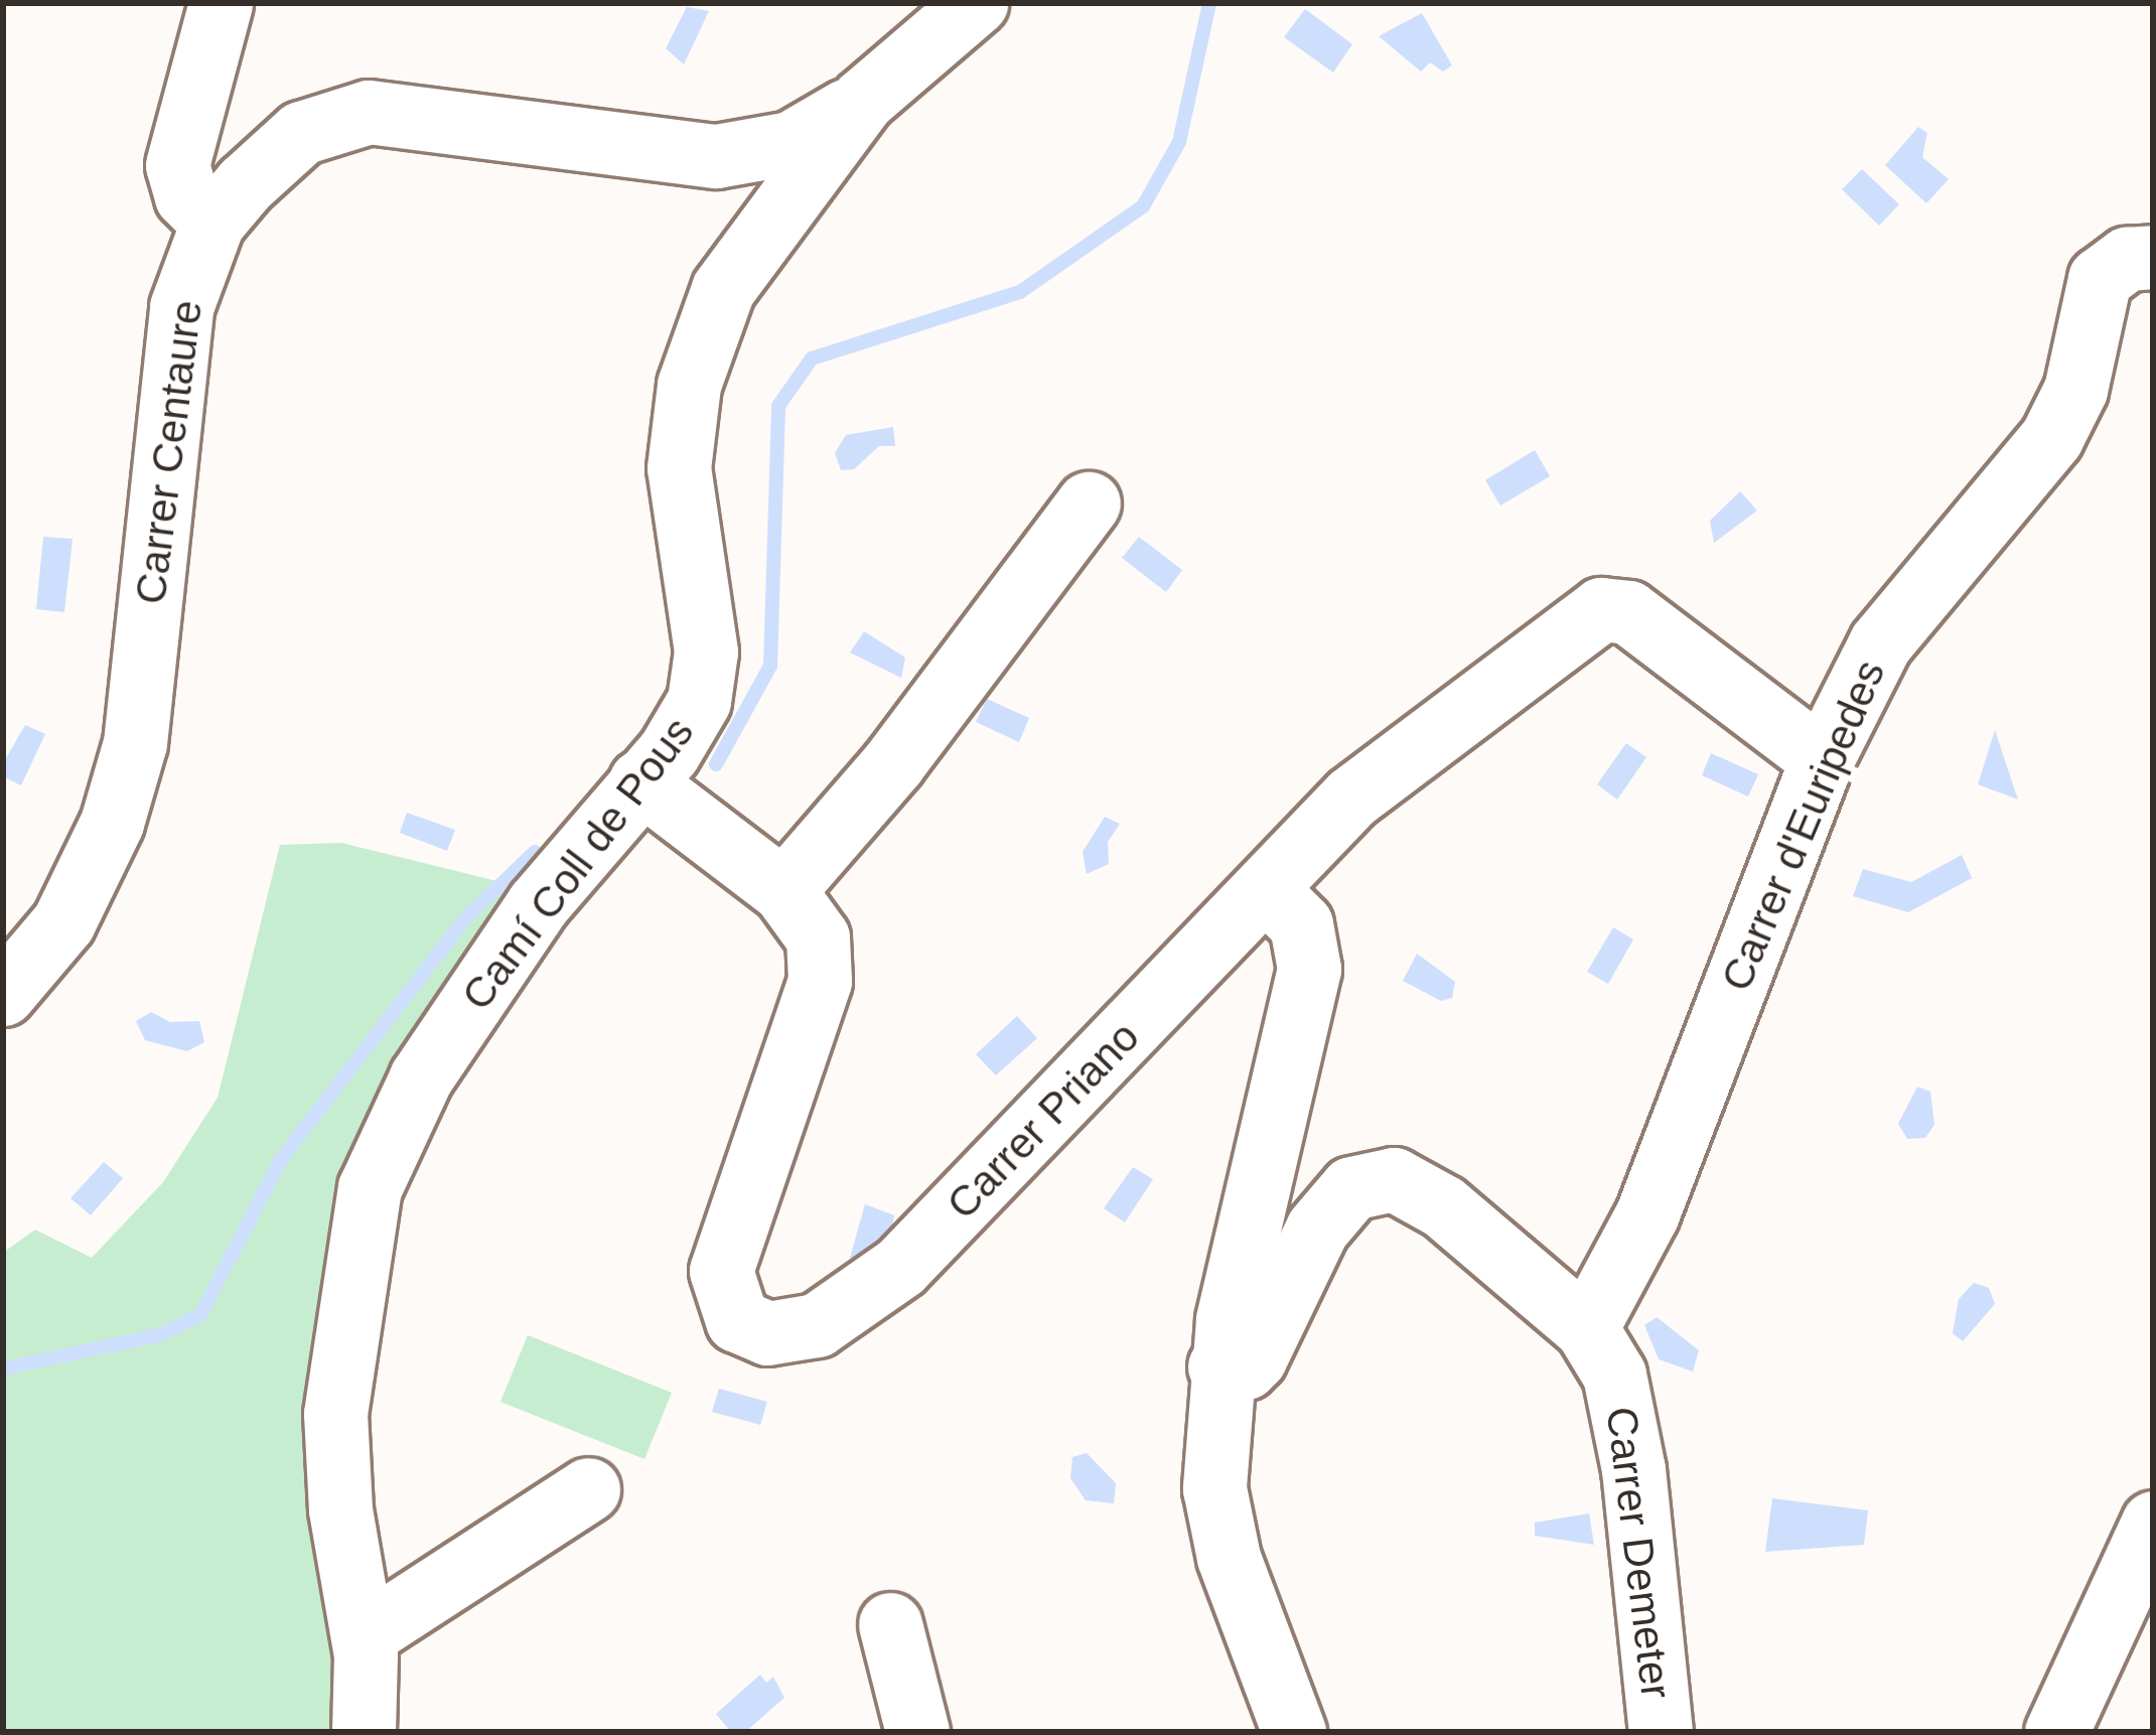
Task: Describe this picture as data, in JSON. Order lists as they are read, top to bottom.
{
  "streets": {
    "street": [
      "Carrer Centaure",
      "Carrer d'Euripedes",
      "Camí Coll de Pous",
      "Carrer Priano",
      "Carrer Demeter"
    ]
  },
  "crossings": [
    ["Carrer Centaure", "Camí Coll de Pous"],
    ["Carrer d'Euripedes", "Carrer Priano"],
    ["Carrer d'Euripedes", "Carrer Demeter"],
    ["Camí Coll de Pous", "Carrer Priano"]
  ]
}
